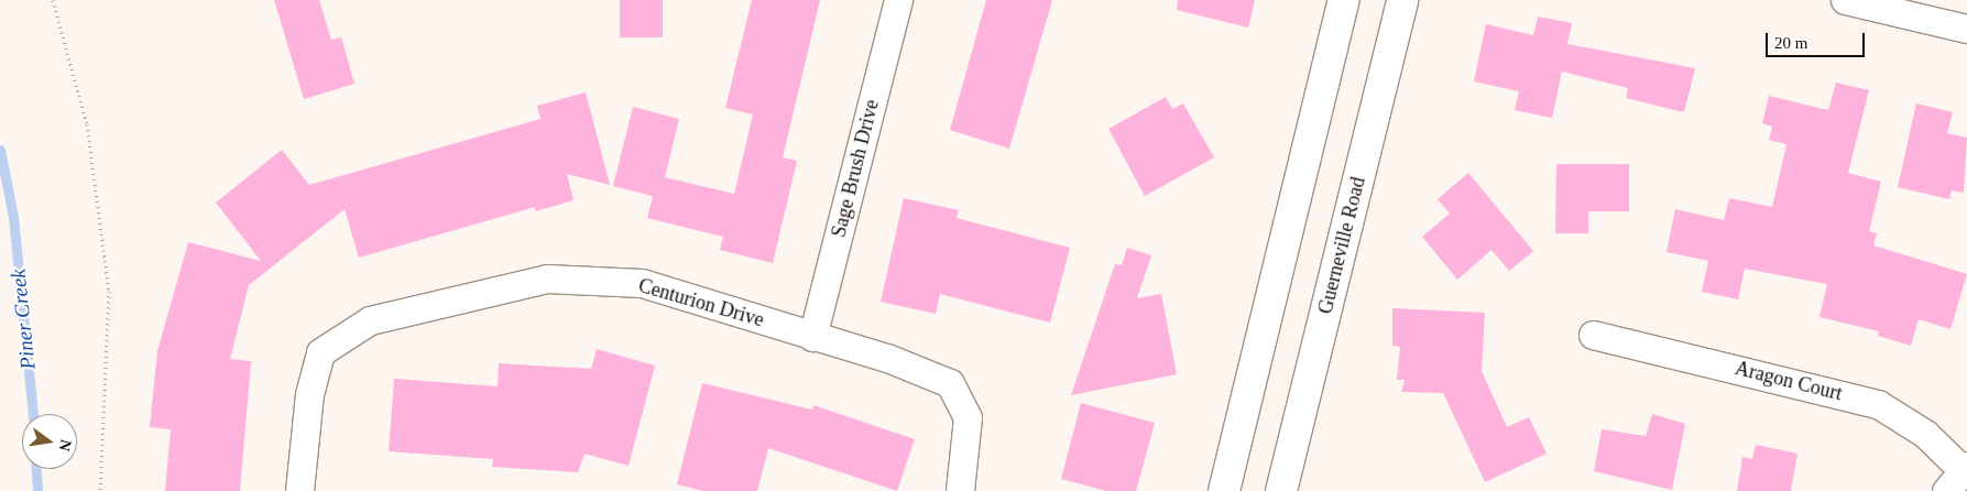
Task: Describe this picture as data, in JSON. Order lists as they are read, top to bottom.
{
  "streets": {
    "main road": ["Guerneville Road"],
    "street": ["Sage Brush Drive", "Centurion Drive", "Aragon Court"]
  },
  "crossings": [
    ["Sage Brush Drive", "Centurion Drive"]
  ],
  "water": ["Piner Creek"],
  "scale_bar": "20 m",
  "north": "right"
}
